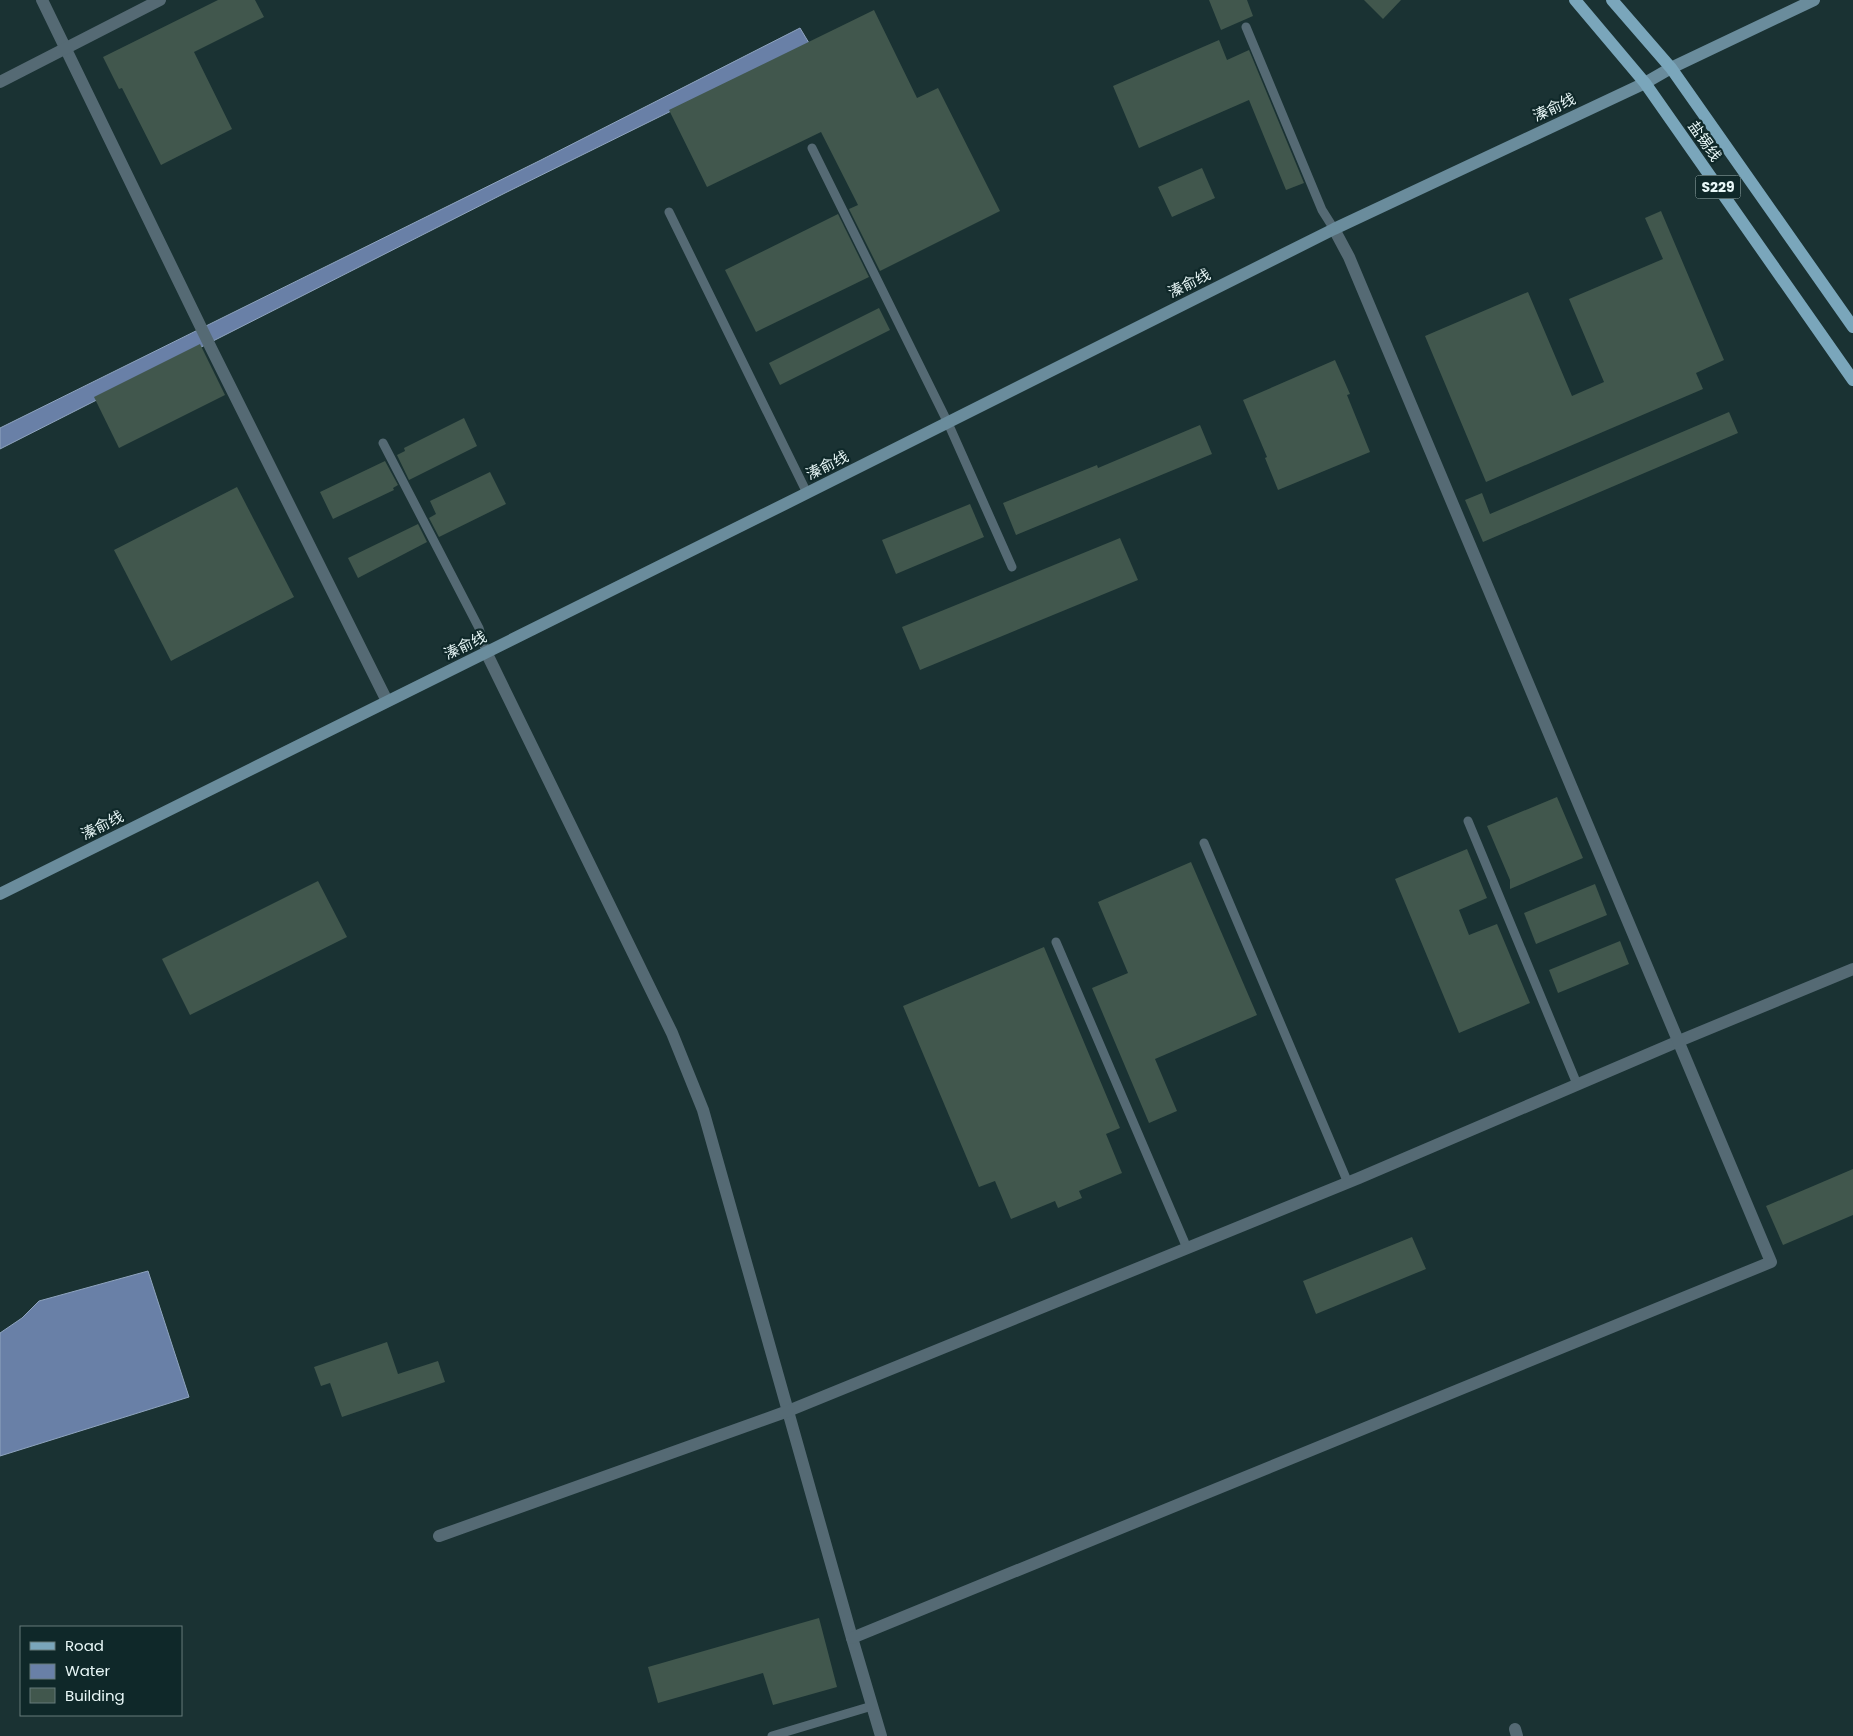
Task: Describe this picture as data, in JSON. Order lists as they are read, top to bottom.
{
  "streets": {
    "main road": ["溱俞线", "盐锡线", "S229"]
  },
  "crossings": [
    ["溱俞线", "盐锡线"]
  ],
  "legend": ["Road", "Water", "Building"]
}
